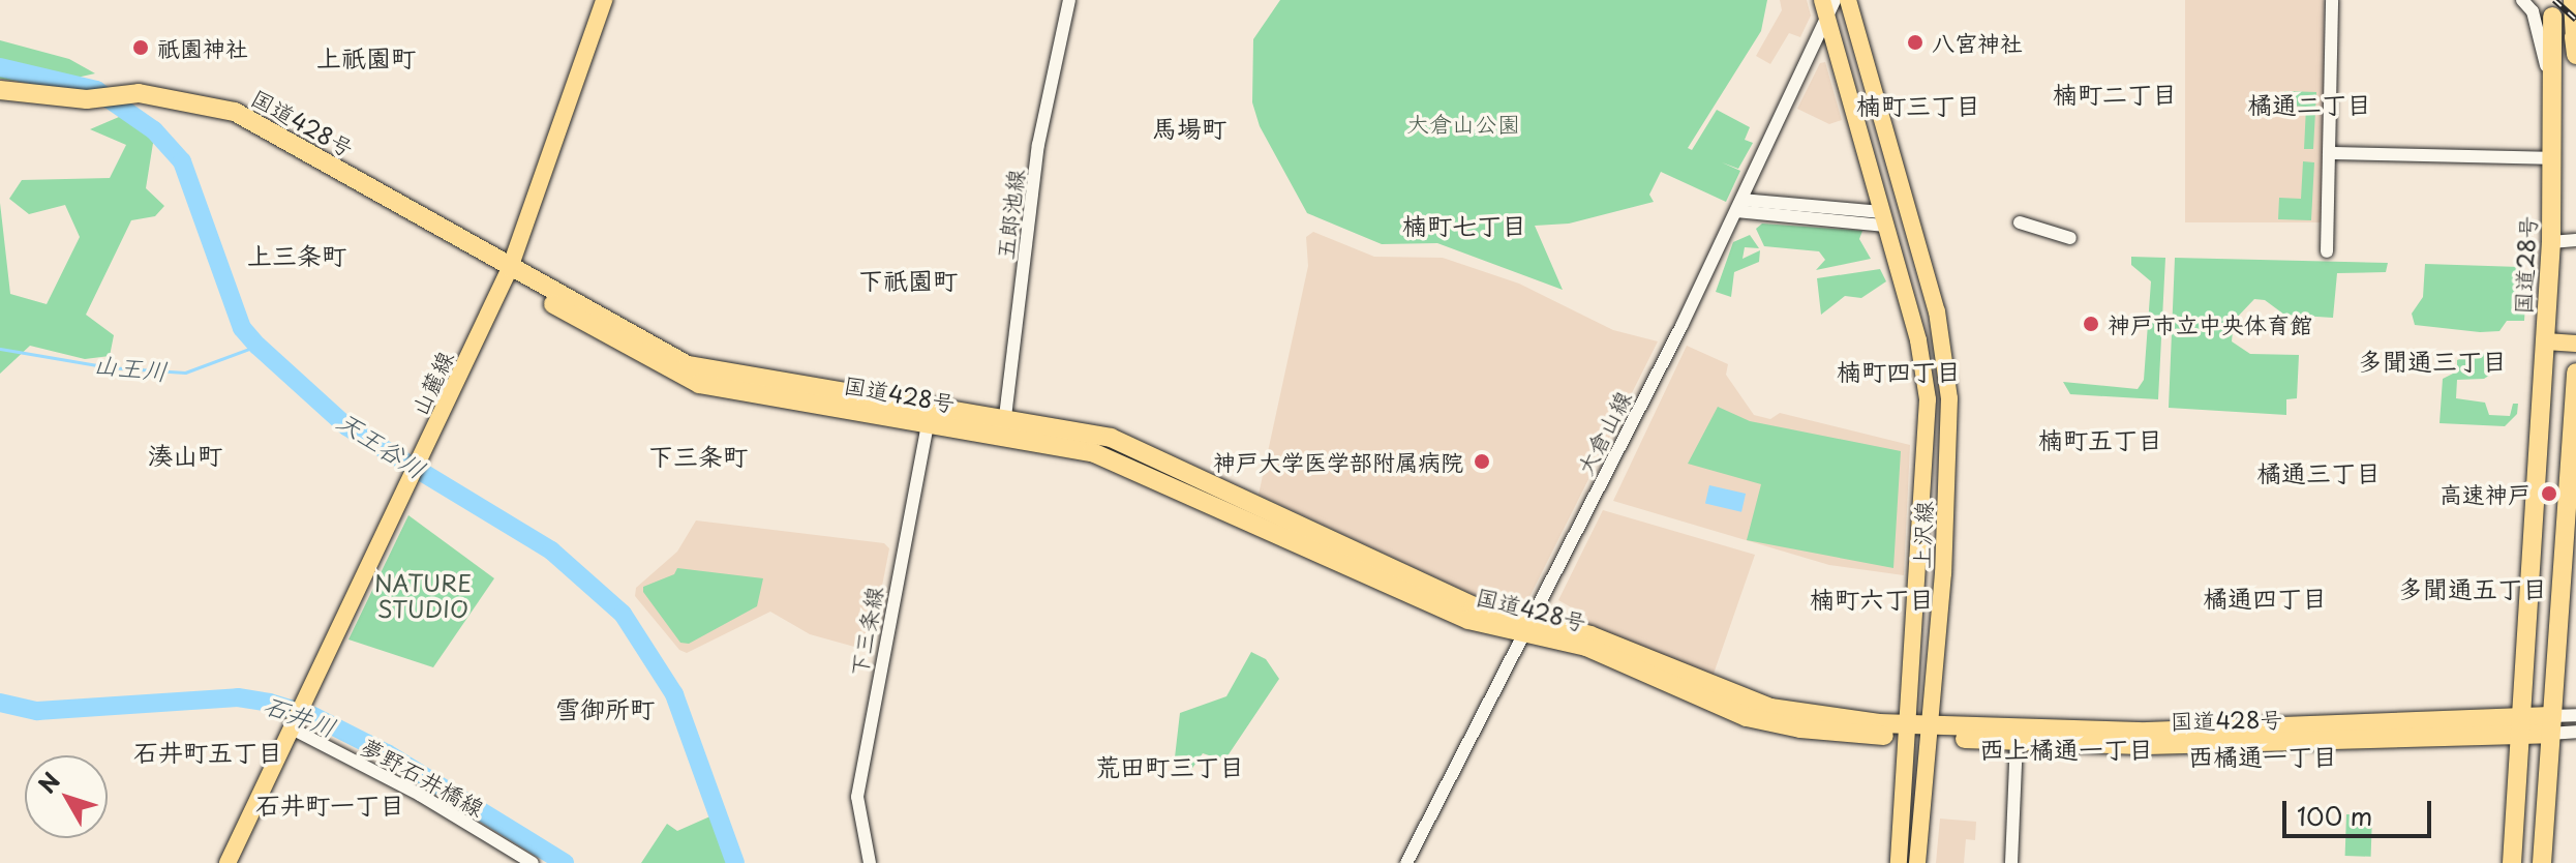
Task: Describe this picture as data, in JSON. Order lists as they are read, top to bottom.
{
  "streets": {
    "highway": ["国道428号", "国道28号"],
    "main road": ["山麓線", "上沢線"],
    "street": [
      "五郎池線",
      "大倉山線",
      "下三条線",
      "夢野石井橋線"
    ]
  },
  "crossings": [
    ["国道428号", "五郎池線"],
    ["国道428号", "国道28号"],
    ["国道428号", "山麓線"],
    ["国道428号", "大倉山線"],
    ["国道428号", "上沢線"],
    ["国道428号", "下三条線"],
    ["山麓線", "夢野石井橋線"],
    ["大倉山線", "上沢線"]
  ],
  "districts": [
    "上祇園町",
    "楠町二丁目",
    "橘通二丁目",
    "楠町三丁目",
    "馬場町",
    "楠町七丁目",
    "上三条町",
    "下祇園町",
    "多聞通三丁目",
    "楠町四丁目",
    "楠町五丁目",
    "湊山町",
    "下三条町",
    "橘通三丁目",
    "多聞通五丁目",
    "橘通四丁目",
    "楠町六丁目",
    "雪御所町",
    "西上橘通一丁目",
    "石井町五丁目",
    "西橘通一丁目",
    "荒田町三丁目",
    "石井町一丁目"
  ],
  "water": ["山王川", "天王谷川", "石井川"],
  "parks": ["大倉山公園", "NATURE STUDIO"],
  "places": [
    "八宮神社",
    "祇園神社",
    "神戸市立中央体育館",
    "神戸大学医学部附属病院",
    "高速神戸"
  ],
  "scale_bar": "100 m",
  "north": "top left"
}
